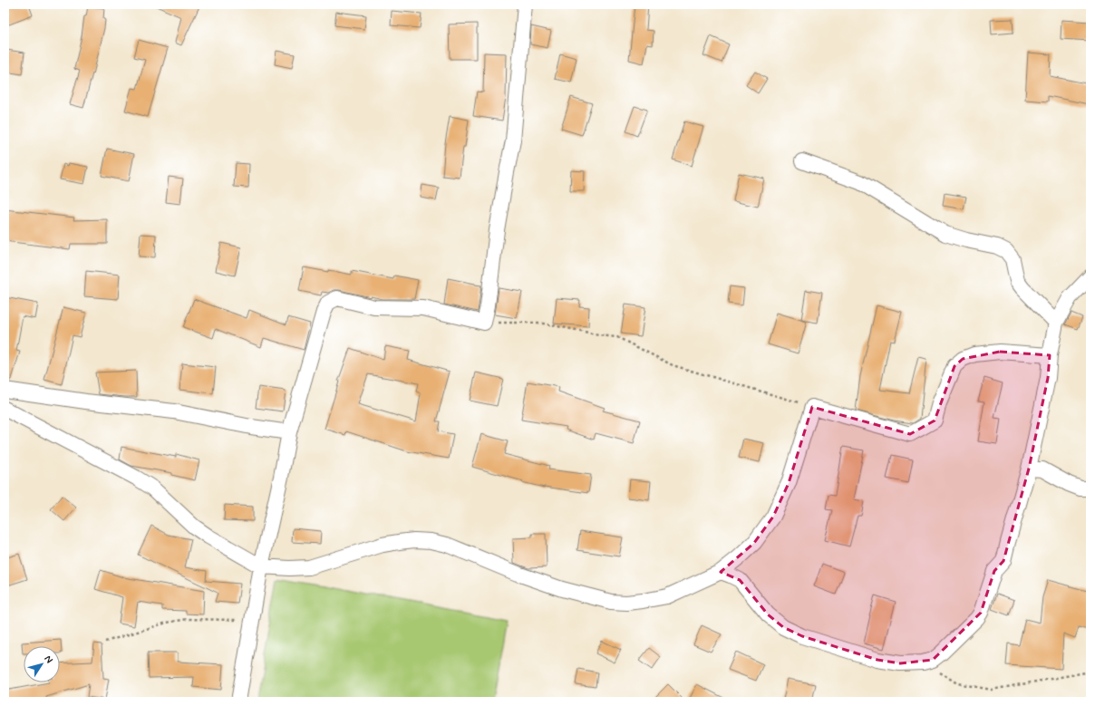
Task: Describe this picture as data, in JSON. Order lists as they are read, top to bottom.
{
  "north": "top right"
}
